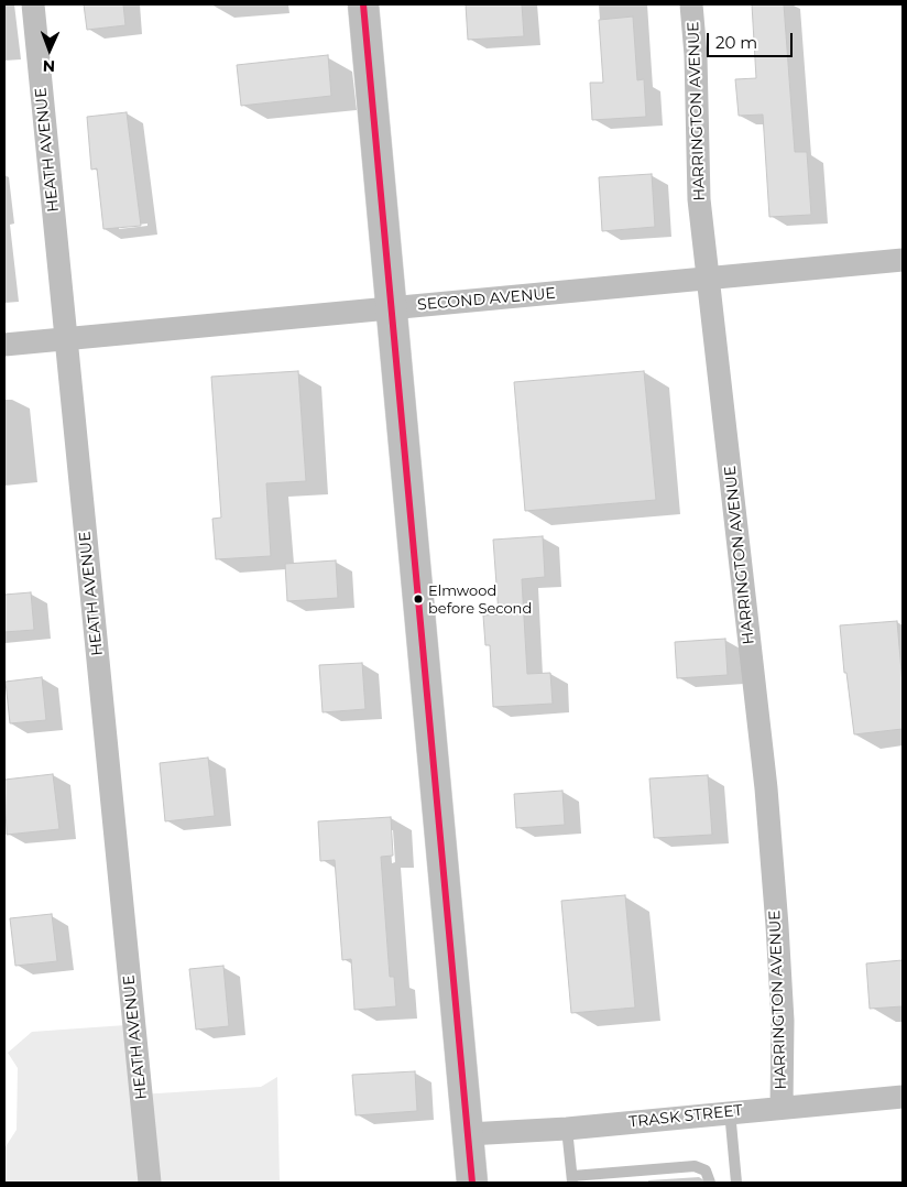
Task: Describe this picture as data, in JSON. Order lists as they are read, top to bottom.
{
  "streets": {
    "street": [
      "HARRINGTON AVENUE",
      "HEATH AVENUE",
      "SECOND AVENUE",
      "TRASK STREET"
    ]
  },
  "crossings": [
    ["HARRINGTON AVENUE", "SECOND AVENUE"],
    ["HARRINGTON AVENUE", "TRASK STREET"],
    ["HEATH AVENUE", "SECOND AVENUE"]
  ],
  "places": ["Elmwood before Second"],
  "lines": ["transit line 20"],
  "scale_bar": "20 m",
  "north": "bottom"
}
